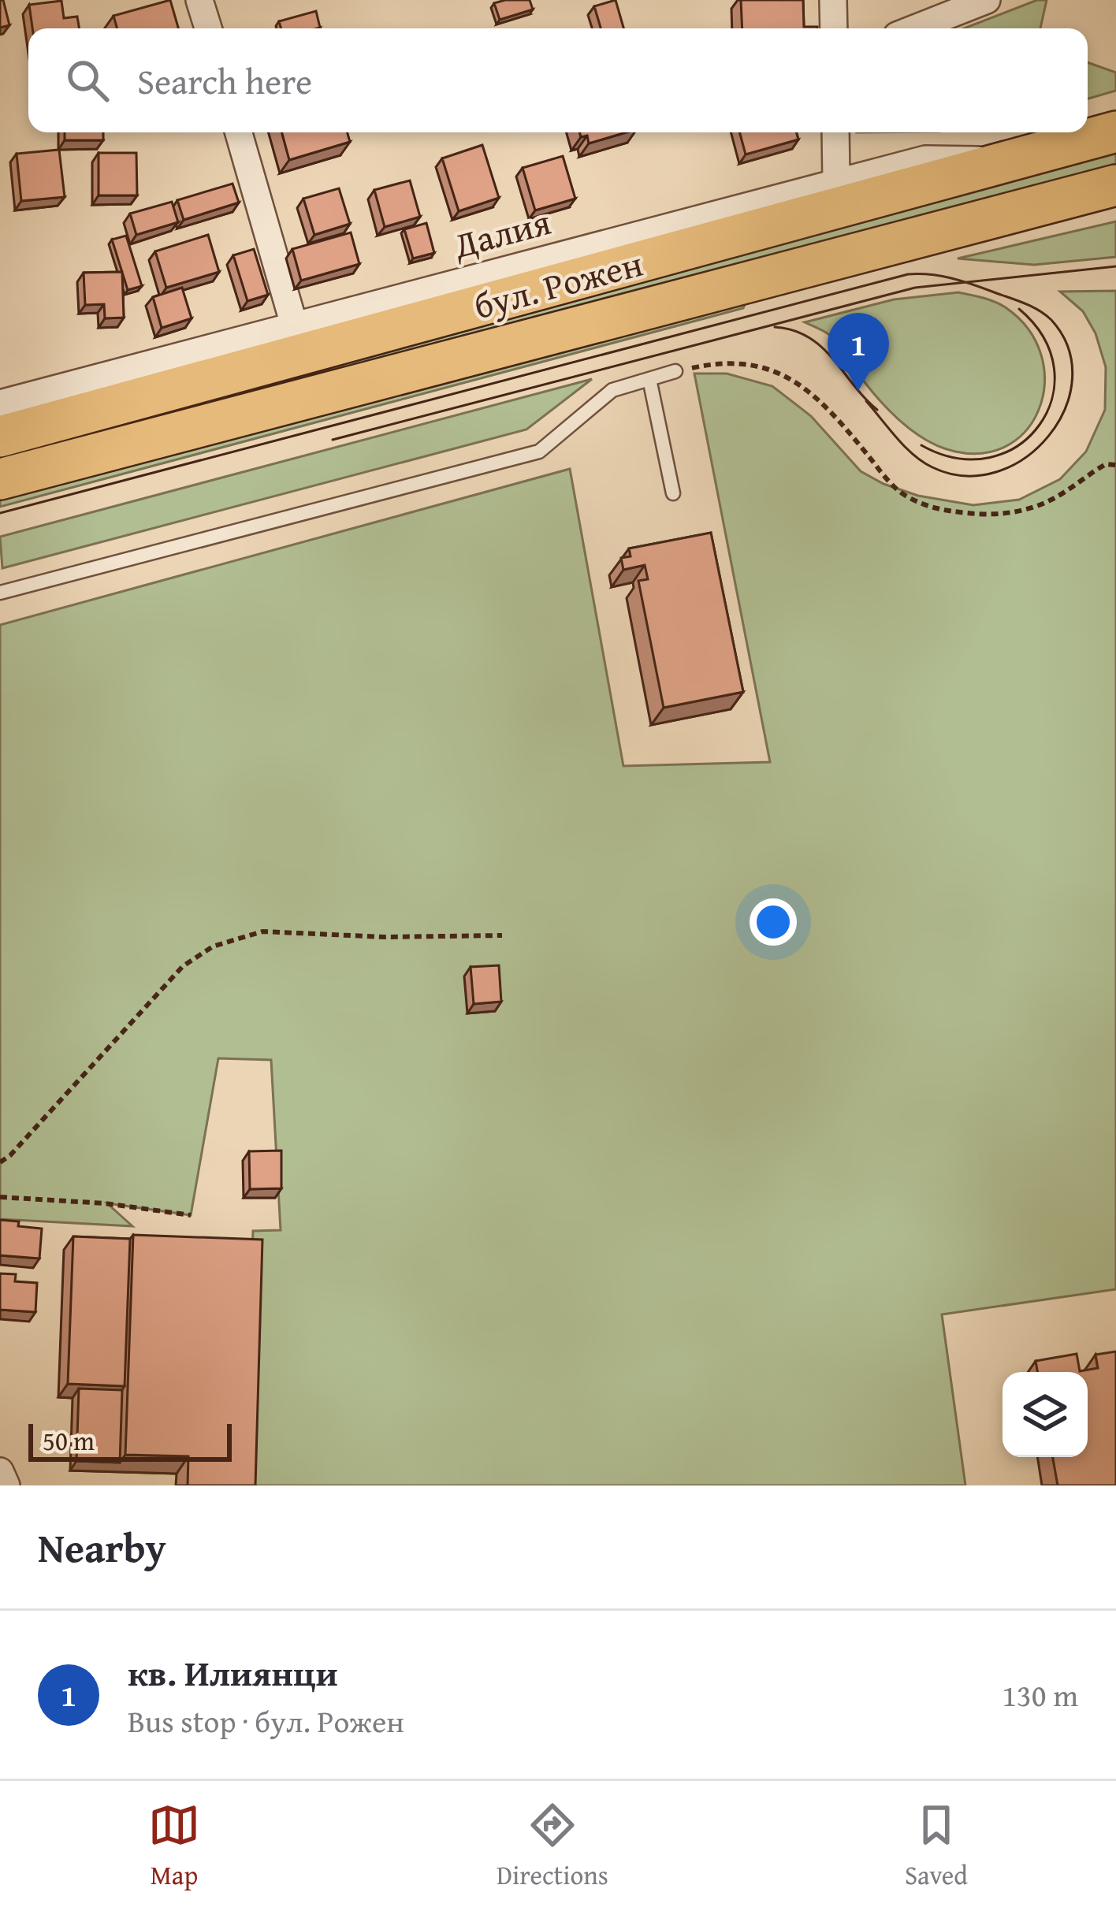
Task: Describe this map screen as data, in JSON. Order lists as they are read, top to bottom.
{
  "streets": {
    "main road": ["бул. Рожен"],
    "street": ["Далия"]
  },
  "crossings": [
    ["Далия", "бул. Рожен"]
  ],
  "scale_bar": "50 m",
  "page": {
    "search": "Search here",
    "pins": "1",
    "scale": "50 m",
    "heading": "Nearby",
    "list": [
      {
        "mark": "1",
        "name": "кв. Илиянци",
        "note": "Bus stop · бул. Рожен",
        "value": "130 m"
      }
    ],
    "nav": ["Map", "Directions", "Saved"]
  }
}
